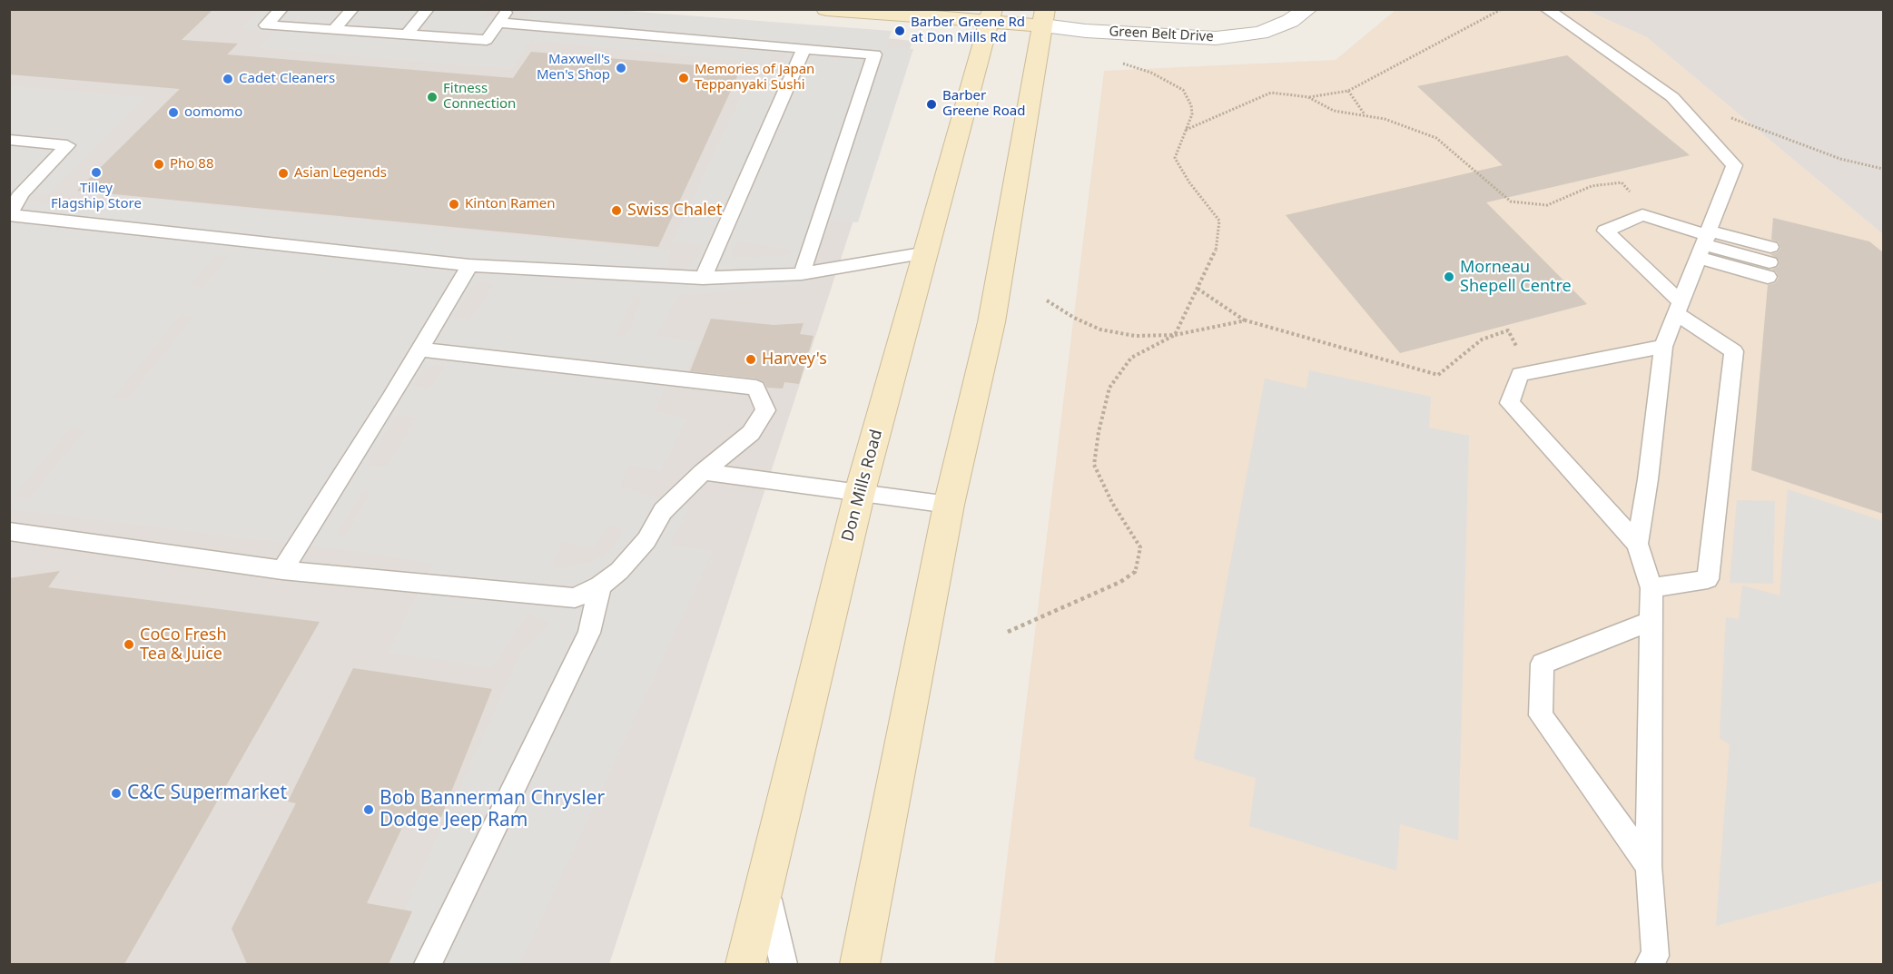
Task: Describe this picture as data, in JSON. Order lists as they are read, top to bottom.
{
  "streets": {
    "main road": ["Don Mills Road"],
    "street": ["Green Belt Drive"]
  },
  "places": [
    "Barber Greene Rd at Don Mills Rd",
    "Maxwell's Men's Shop",
    "Memories of Japan Teppanyaki Sushi",
    "Cadet Cleaners",
    "Fitness Connection",
    "Barber Greene Road",
    "oomomo",
    "Pho 88",
    "Tilley Flagship Store",
    "Asian Legends",
    "Kinton Ramen",
    "Swiss Chalet",
    "Morneau Shepell Centre",
    "Harvey's",
    "CoCo Fresh Tea & Juice",
    "C&C Supermarket",
    "Bob Bannerman Chrysler Dodge Jeep Ram"
  ]
}
